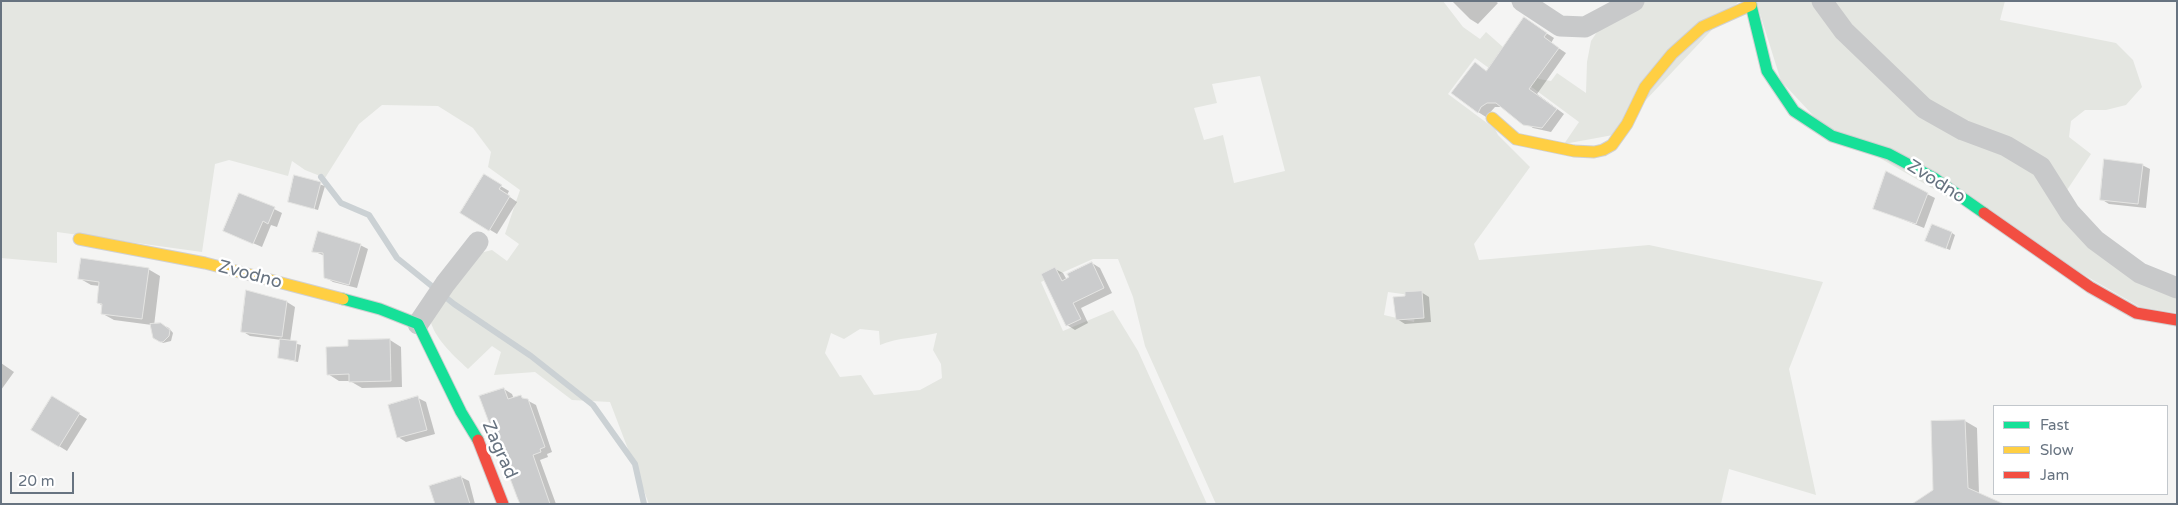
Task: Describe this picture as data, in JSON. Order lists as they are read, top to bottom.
{
  "streets": {
    "street": ["Zvodno", "Zagrad"]
  },
  "crossings": [
    ["Zvodno", "Zagrad"]
  ],
  "legend": ["Fast", "Slow", "Jam"],
  "scale_bar": "20 m"
}
